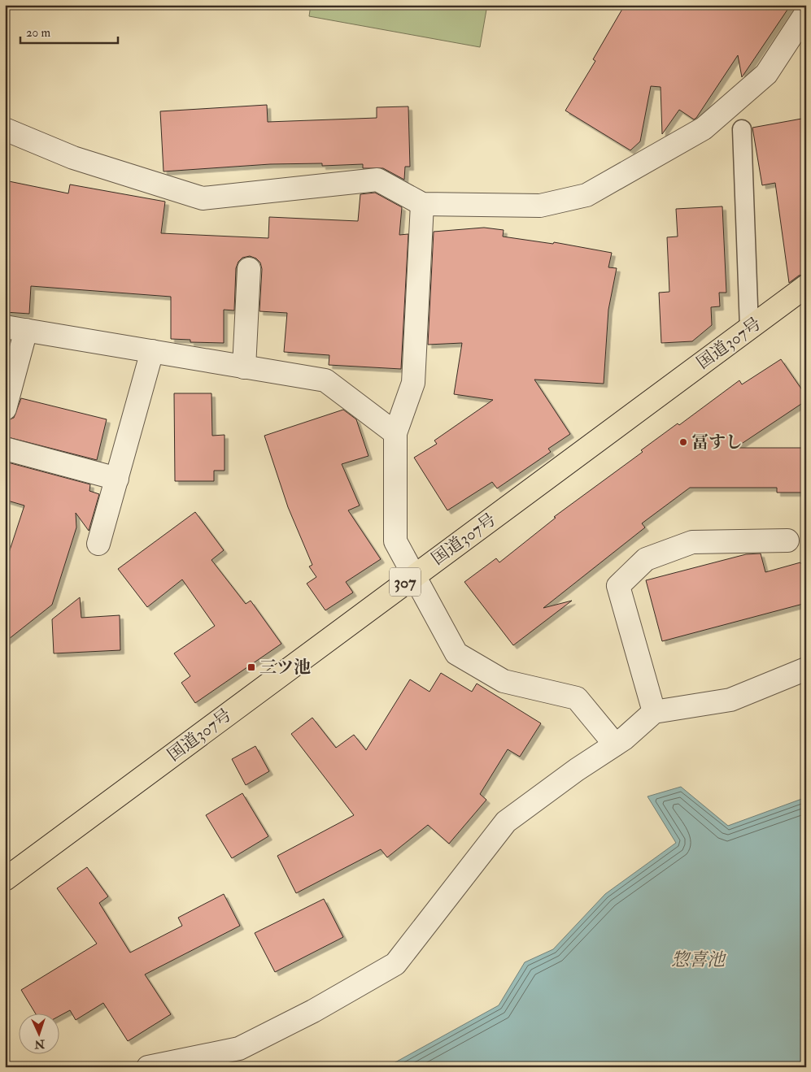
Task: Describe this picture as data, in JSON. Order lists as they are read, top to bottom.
{
  "streets": {
    "highway": ["国道307号", "307"]
  },
  "water": ["惣喜池"],
  "places": {
    "other": ["冨すし"],
    "transit": ["三ツ池"]
  },
  "scale_bar": "20 m",
  "north": "bottom"
}
